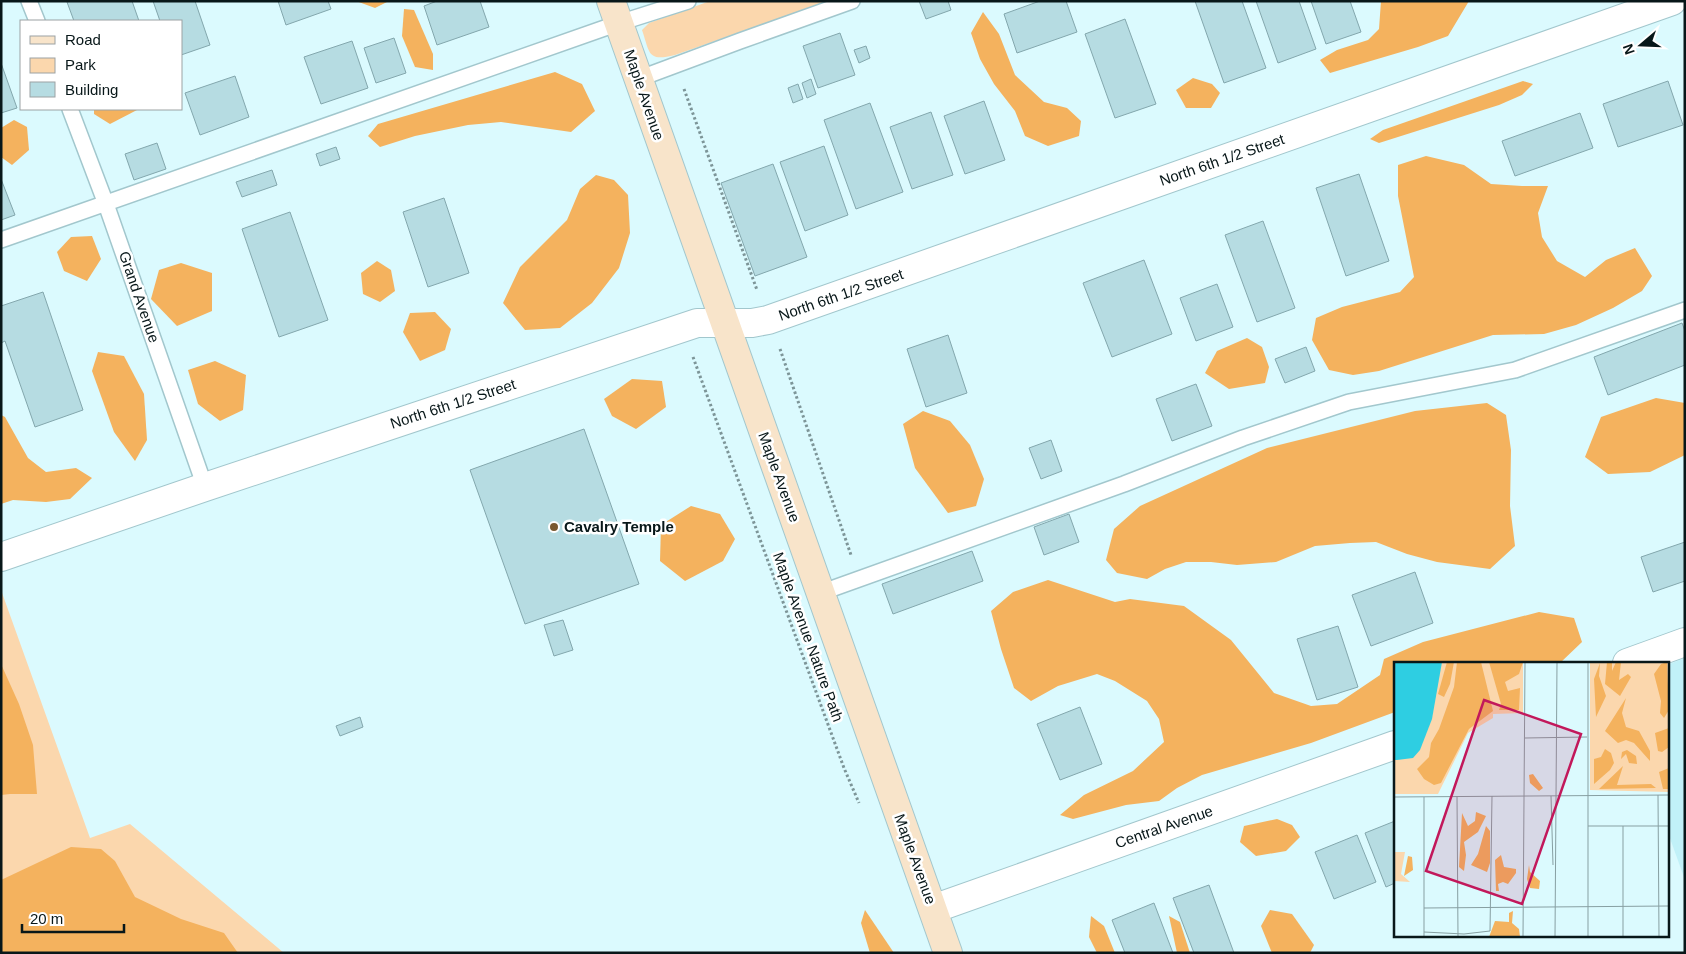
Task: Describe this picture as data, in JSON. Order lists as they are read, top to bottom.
{
  "streets": {
    "main road": ["Maple Avenue"],
    "street": ["North 6th 1/2 Street", "Central Avenue"],
    "lane": ["Grand Avenue"],
    "path": ["Maple Avenue Nature Path"]
  },
  "crossings": [
    ["Maple Avenue", "North 6th 1/2 Street"],
    ["Maple Avenue", "Central Avenue"],
    ["North 6th 1/2 Street", "Grand Avenue"],
    ["North 6th 1/2 Street", "Maple Avenue Nature Path"]
  ],
  "places": ["Cavalry Temple"],
  "legend": ["Road", "Park", "Building"],
  "scale_bar": "20 m",
  "north": "left"
}
